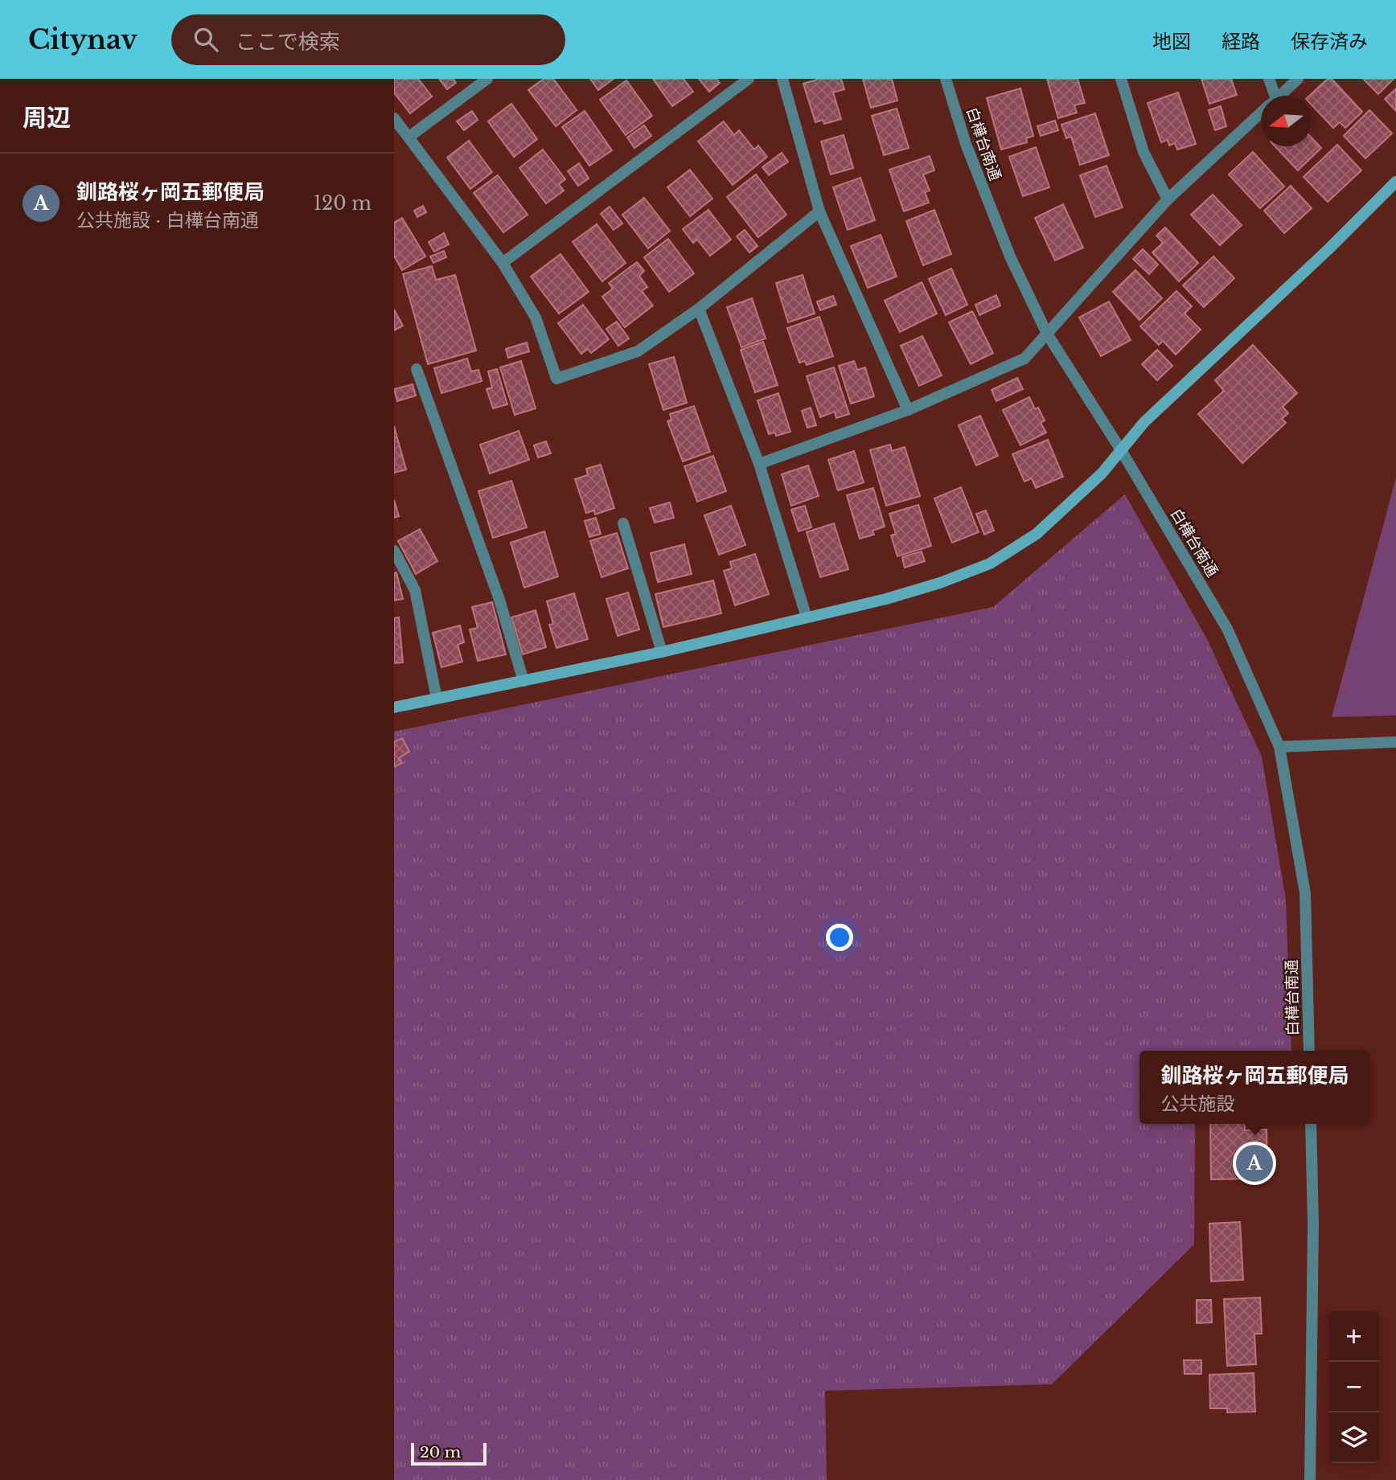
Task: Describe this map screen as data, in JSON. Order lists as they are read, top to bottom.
{
  "streets": {
    "street": ["白樺台南通"]
  },
  "scale_bar": "20 m",
  "north": "left",
  "page": {
    "header": "Citynav",
    "search": "ここで検索",
    "nav": ["地図", "経路", "保存済み"],
    "heading": "周辺",
    "list": [
      {
        "mark": "A",
        "name": "釧路桜ヶ岡五郵便局",
        "note": "公共施設 · 白樺台南通",
        "value": "120 m"
      }
    ],
    "popup": ["釧路桜ヶ岡五郵便局", "公共施設"],
    "pins": "A",
    "map_buttons": ["+", "−"],
    "scale": "20 m"
  }
}
